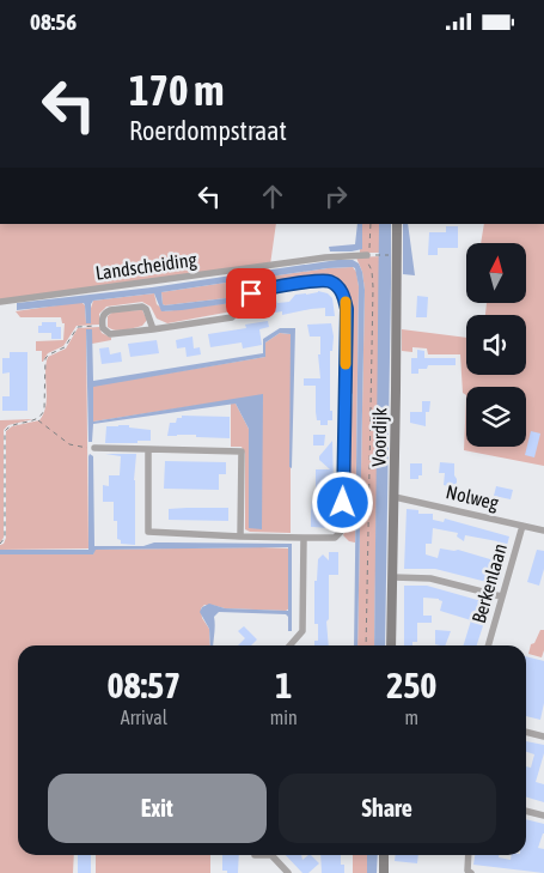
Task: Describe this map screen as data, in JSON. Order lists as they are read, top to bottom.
{
  "streets": {
    "street": [
      "Landscheiding",
      "Voordijk",
      "Nolweg",
      "Berkenlaan"
    ]
  },
  "crossings": [
    ["Voordijk", "Nolweg"],
    ["Nolweg", "Berkenlaan"]
  ],
  "north": "top",
  "page": {
    "status": "08:56",
    "turn": ["170 m", "Roerdompstraat"],
    "eta": [
      "08:57",
      "Arrival",
      "1",
      "min",
      "250",
      "m"
    ],
    "buttons": ["Exit", "Share"]
  }
}
